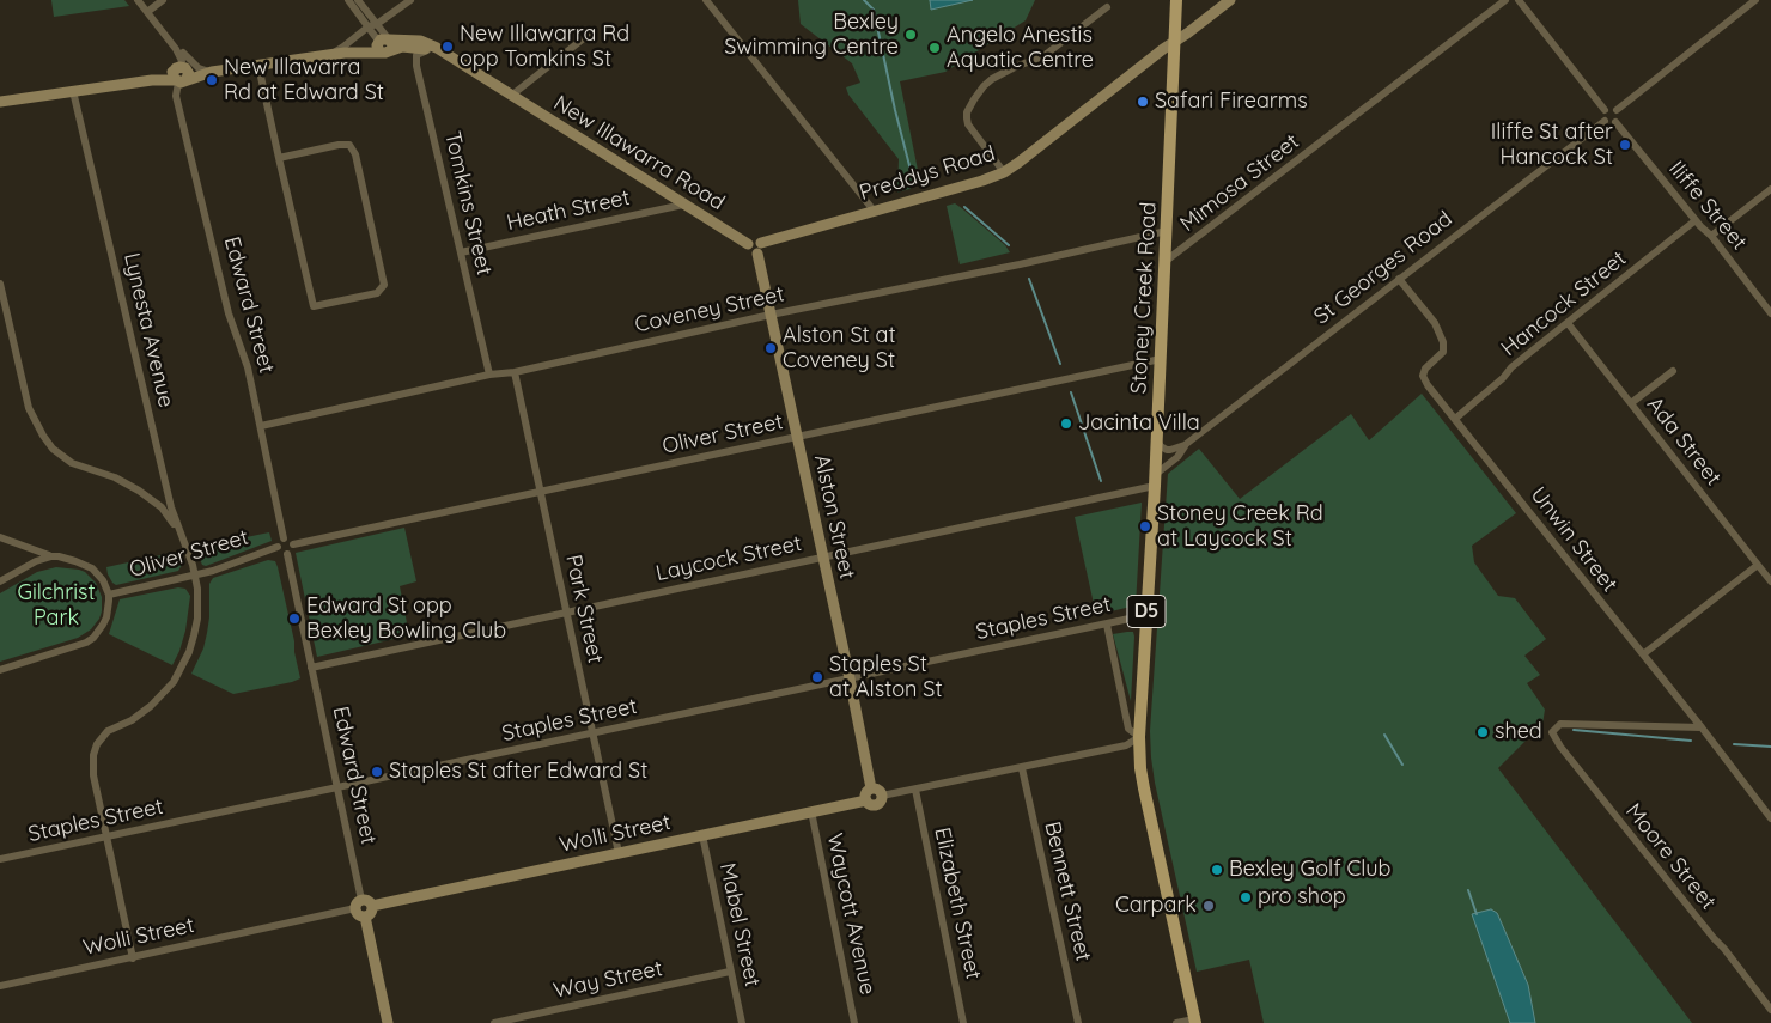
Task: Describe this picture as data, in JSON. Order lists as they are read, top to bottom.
{
  "streets": {
    "main road": [
      "New Illawarra Road",
      "Preddys Road",
      "Stoney Creek Road",
      "Edward Street",
      "Alston Street",
      "D5",
      "Wolli Street"
    ],
    "street": [
      "Mimosa Street",
      "Tomkins Street",
      "Iliffe Street",
      "Heath Street",
      "St Georges Road",
      "Hancock Street",
      "Coveney Street",
      "Lynesta Avenue",
      "Oliver Street",
      "Ada Street",
      "Unwin Street",
      "Laycock Street",
      "Park Street",
      "Staples Street",
      "Moore Street",
      "Bennett Street",
      "Elizabeth Street",
      "Waycott Avenue",
      "Mabel Street",
      "Way Street"
    ]
  },
  "crossings": [
    ["New Illawarra Road", "Preddys Road"],
    ["New Illawarra Road", "Tomkins Street"],
    ["New Illawarra Road", "Heath Street"],
    ["New Illawarra Road", "Edward Street"],
    ["New Illawarra Road", "Lynesta Avenue"],
    ["Preddys Road", "Stoney Creek Road"],
    ["Preddys Road", "Alston Street"],
    ["Mimosa Street", "Stoney Creek Road"],
    ["Tomkins Street", "Heath Street"],
    ["Tomkins Street", "Coveney Street"],
    ["Iliffe Street", "St Georges Road"],
    ["Iliffe Street", "Hancock Street"],
    ["St Georges Road", "Stoney Creek Road"],
    ["St Georges Road", "Unwin Street"],
    ["St Georges Road", "Laycock Street"],
    ["Stoney Creek Road", "Coveney Street"],
    ["Stoney Creek Road", "Oliver Street"],
    ["Stoney Creek Road", "Laycock Street"],
    ["Stoney Creek Road", "Staples Street"],
    ["Hancock Street", "Ada Street"],
    ["Hancock Street", "Unwin Street"],
    ["Edward Street", "Coveney Street"],
    ["Edward Street", "Oliver Street"],
    ["Edward Street", "Laycock Street"],
    ["Edward Street", "Staples Street"],
    ["Edward Street", "Wolli Street"],
    ["Coveney Street", "Alston Street"],
    ["Coveney Street", "Park Street"],
    ["Lynesta Avenue", "Oliver Street"],
    ["Lynesta Avenue", "Staples Street"],
    ["Lynesta Avenue", "Wolli Street"],
    ["Oliver Street", "Alston Street"],
    ["Oliver Street", "Park Street"],
    ["Alston Street", "Laycock Street"],
    ["Alston Street", "Staples Street"],
    ["Alston Street", "Wolli Street"],
    ["Unwin Street", "Moore Street"],
    ["Laycock Street", "Park Street"],
    ["Park Street", "Staples Street"],
    ["Park Street", "Wolli Street"],
    ["Wolli Street", "Waycott Avenue"],
    ["Wolli Street", "Mabel Street"],
    ["Mabel Street", "Way Street"]
  ],
  "parks": ["Gilchrist Park"],
  "places": [
    "Bexley Swimming Centre",
    "New Illawarra Rd opp Tomkins St",
    "Angelo Anestis Aquatic Centre",
    "New Illawarra Rd at Edward St",
    "Safari Firearms",
    "Iliffe St after Hancock St",
    "Alston St at Coveney St",
    "Jacinta Villa",
    "Stoney Creek Rd at Laycock St",
    "Edward St opp Bexley Bowling Club",
    "Staples St at Alston St",
    "shed",
    "Staples St after Edward St",
    "Bexley Golf Club",
    "pro shop",
    "Carpark"
  ]
}
